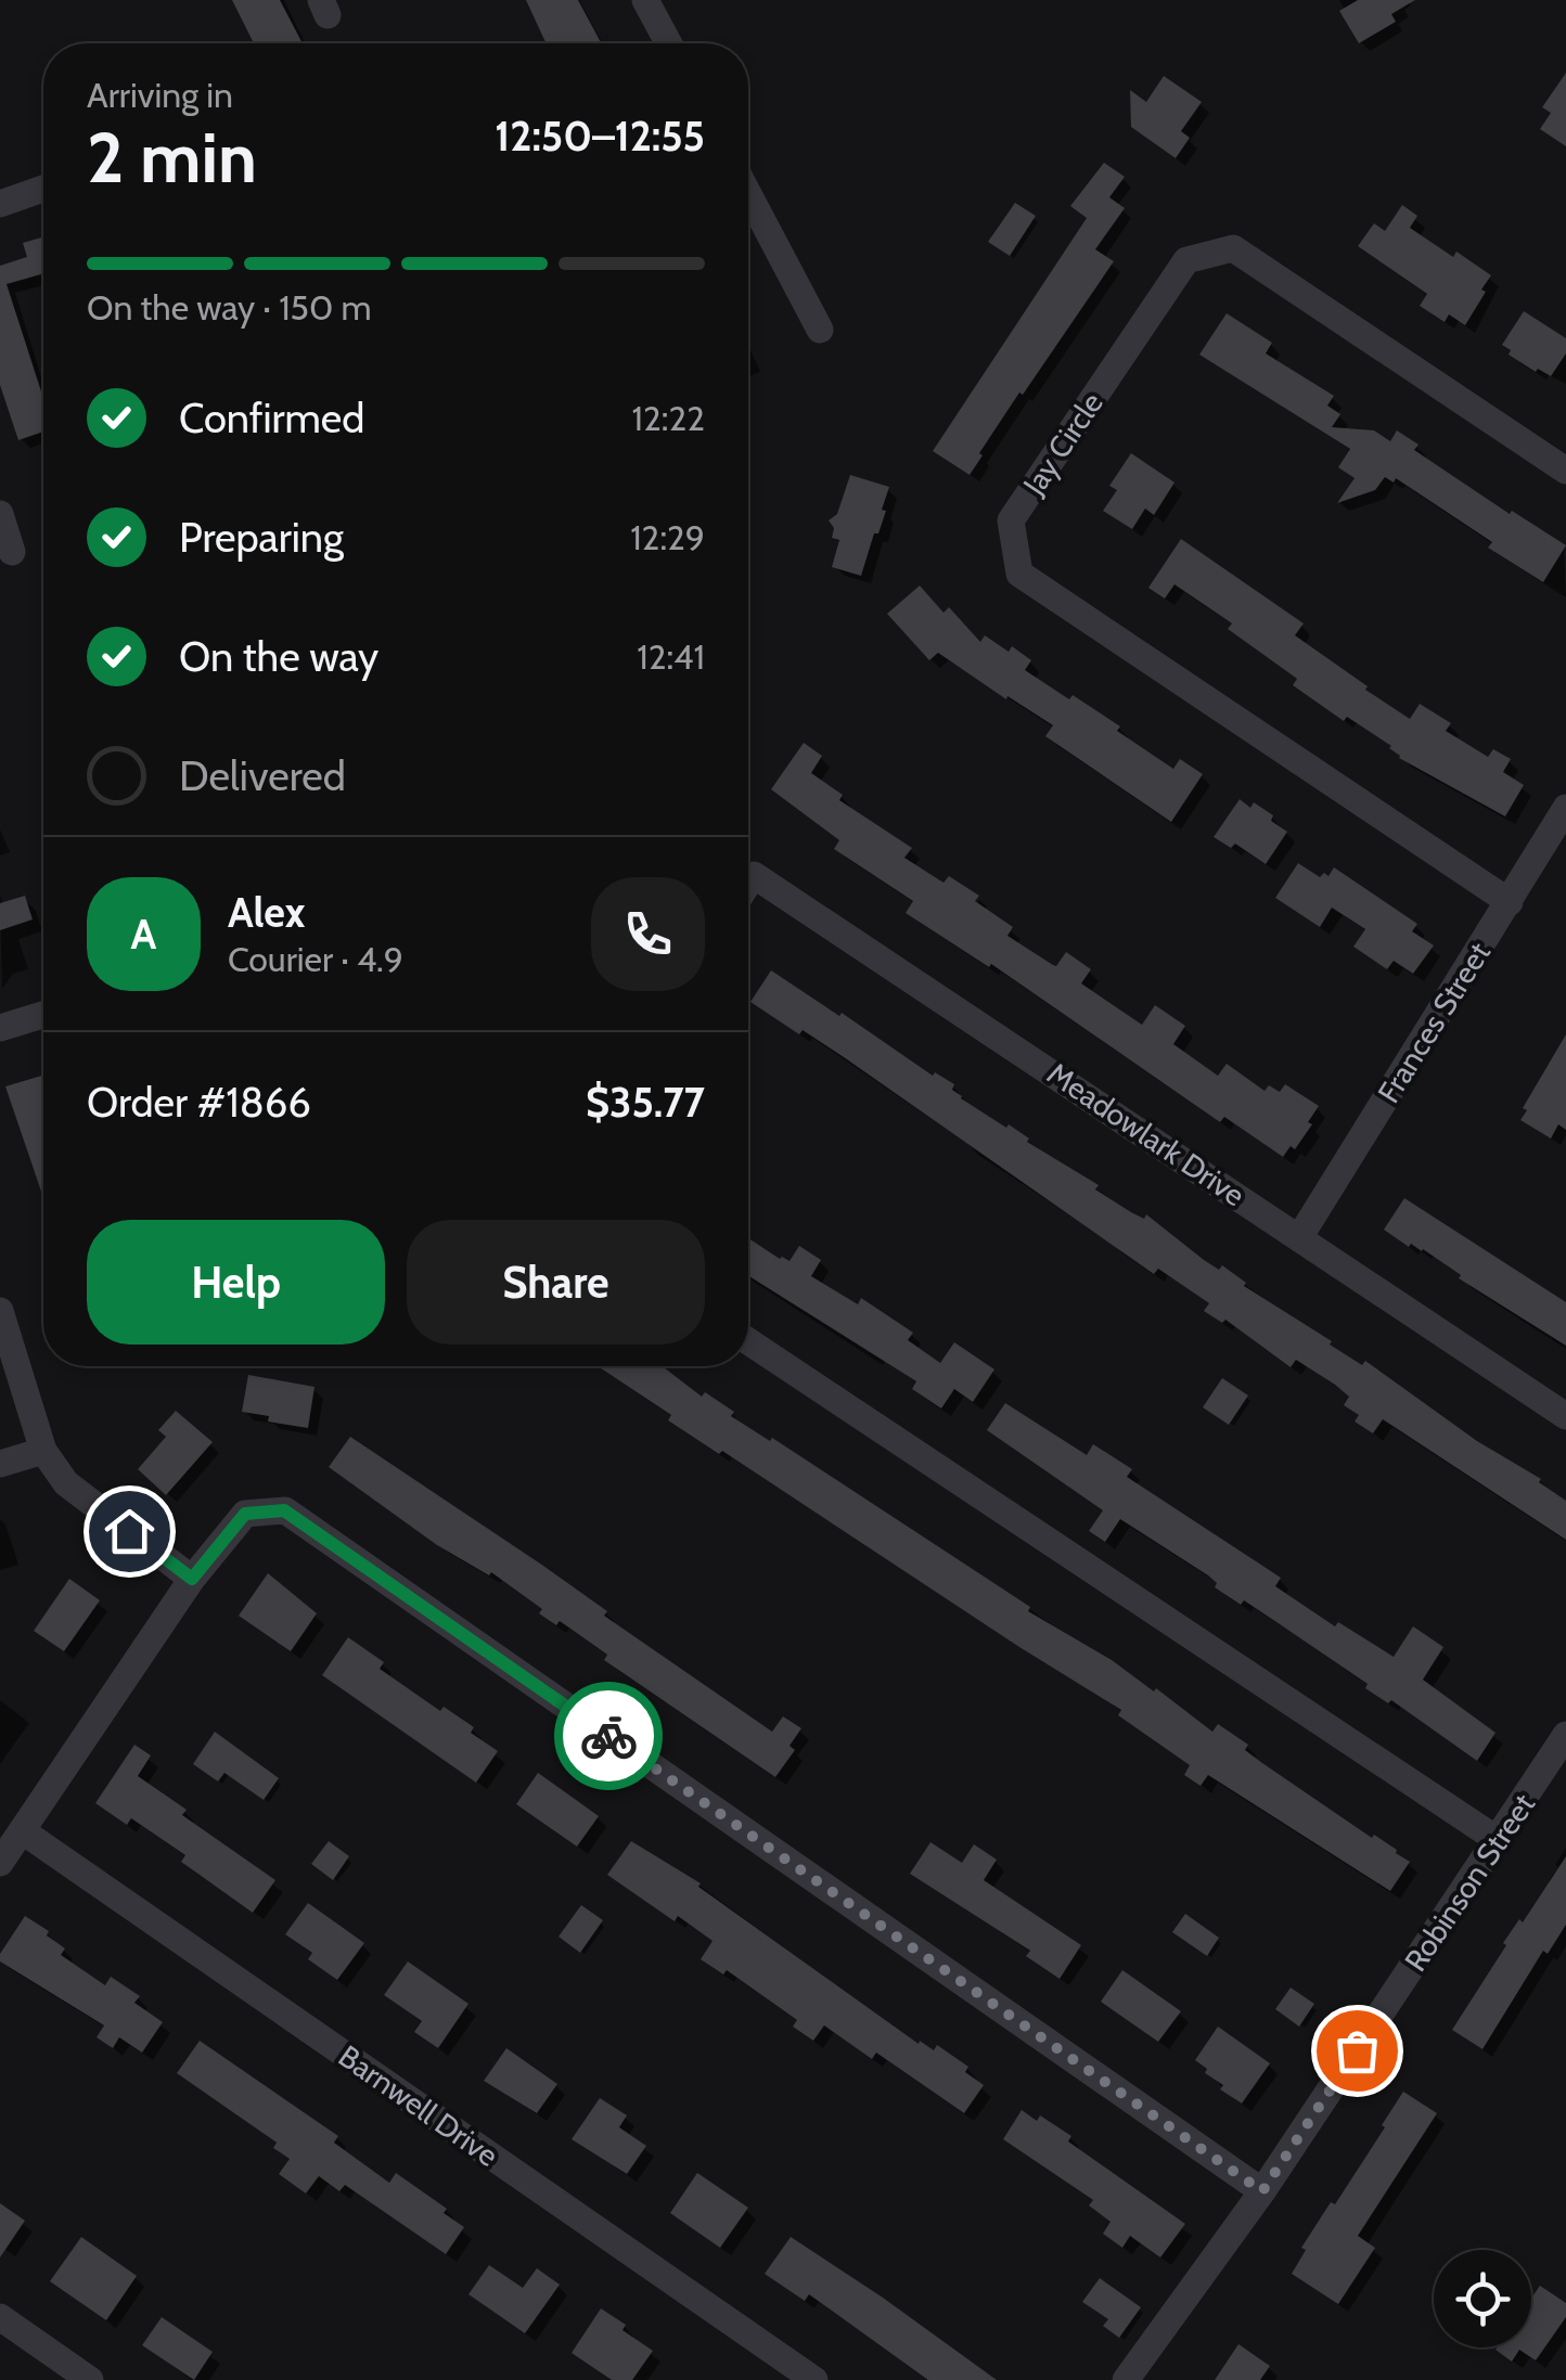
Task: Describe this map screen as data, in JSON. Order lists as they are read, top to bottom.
{
  "streets": {
    "street": [
      "Jay Circle",
      "Frances Street",
      "Meadowlark Drive",
      "Robinson Street",
      "Barnwell Drive"
    ]
  },
  "crossings": [
    ["Jay Circle", "Frances Street"],
    ["Frances Street", "Meadowlark Drive"]
  ],
  "page": {
    "heading": ["2 min", "Arriving in", "12:50–12:55"],
    "panel": [
      "Alex",
      "Courier · 4.9",
      "Order #1866",
      "$35.77"
    ],
    "bar": "On the way · 150 m",
    "list": [
      ["Confirmed", "12:22"],
      ["Preparing", "12:29"],
      ["On the way", "12:41"],
      "Delivered"
    ],
    "round": "A",
    "buttons": ["Help", "Share"]
  }
}
